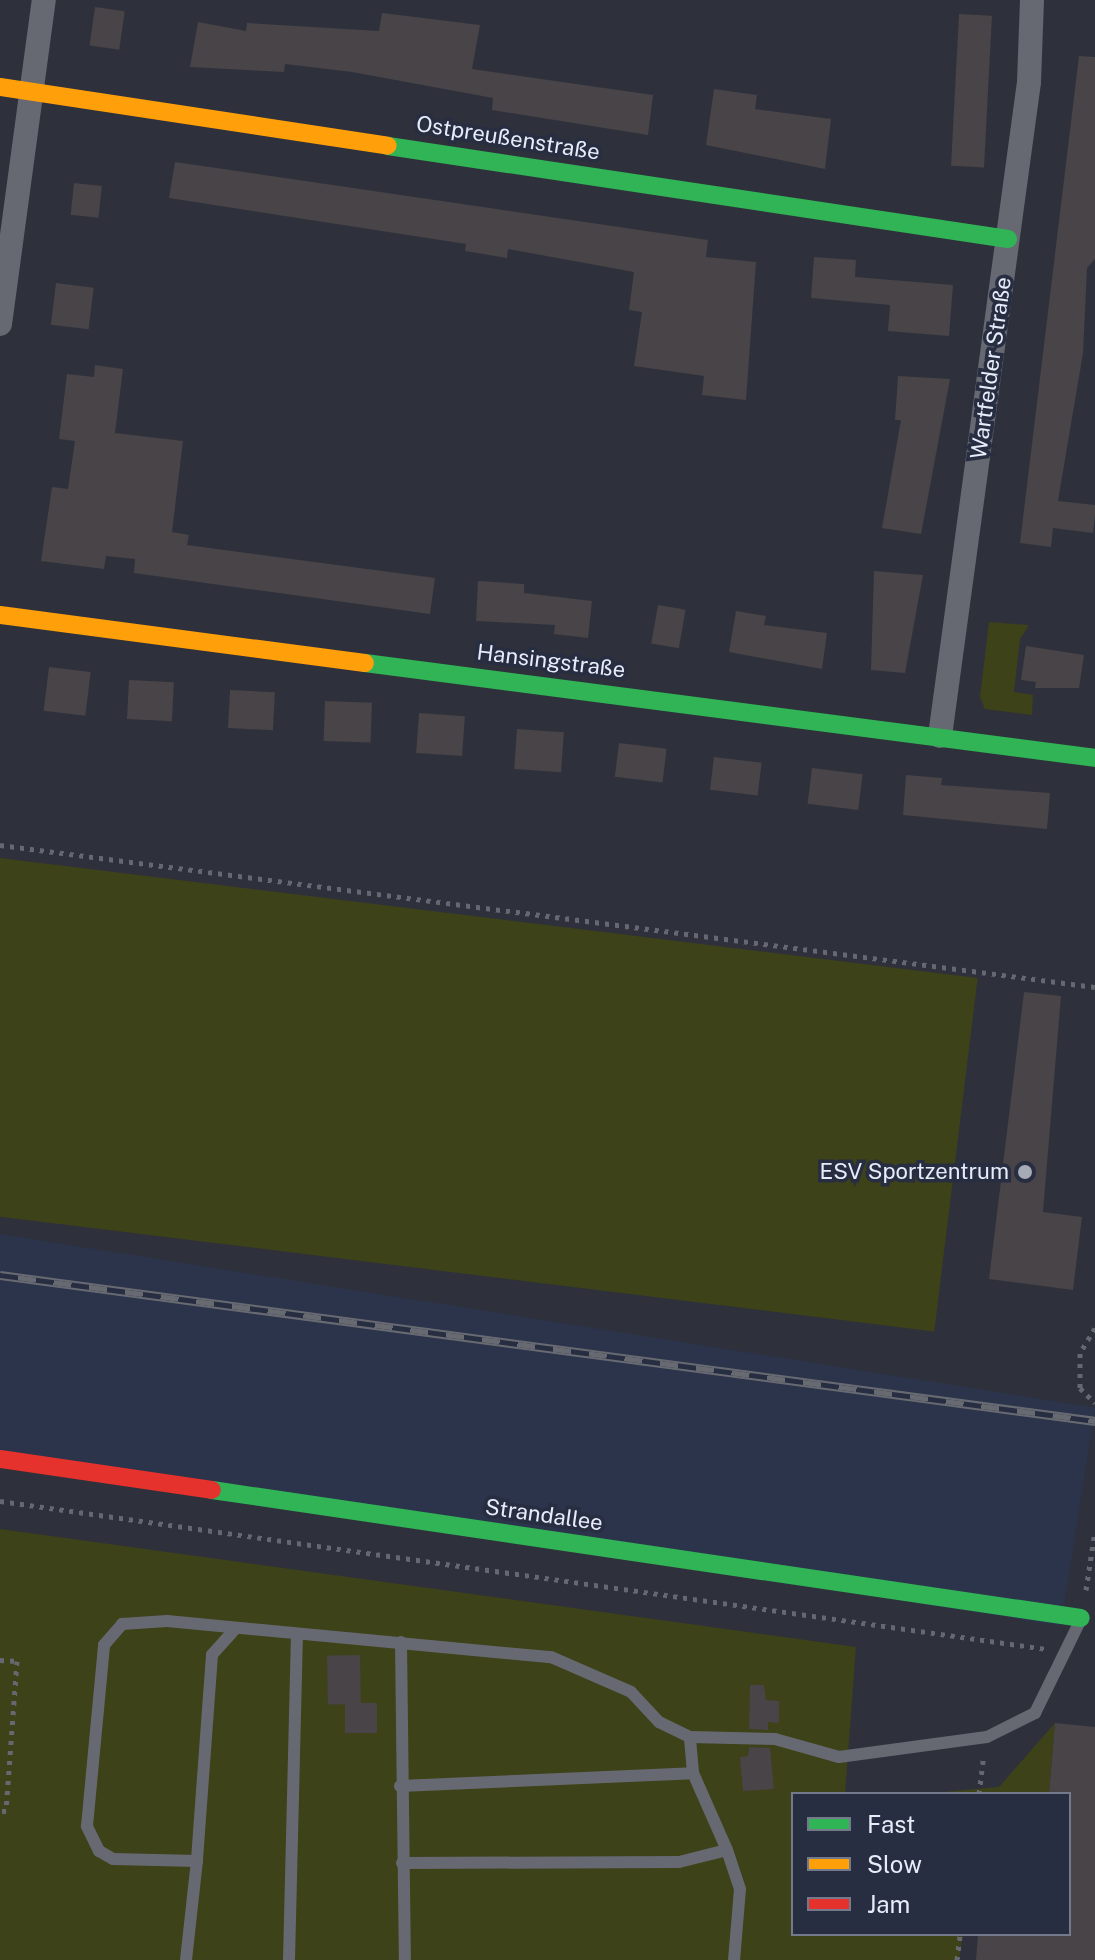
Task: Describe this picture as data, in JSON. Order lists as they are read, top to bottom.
{
  "streets": {
    "street": [
      "Ostpreußenstraße",
      "Wartfelder Straße",
      "Hansingstraße",
      "Strandallee"
    ]
  },
  "crossings": [
    ["Ostpreußenstraße", "Wartfelder Straße"],
    ["Wartfelder Straße", "Hansingstraße"]
  ],
  "places": ["ESV Sportzentrum"],
  "legend": ["Fast", "Slow", "Jam"]
}
